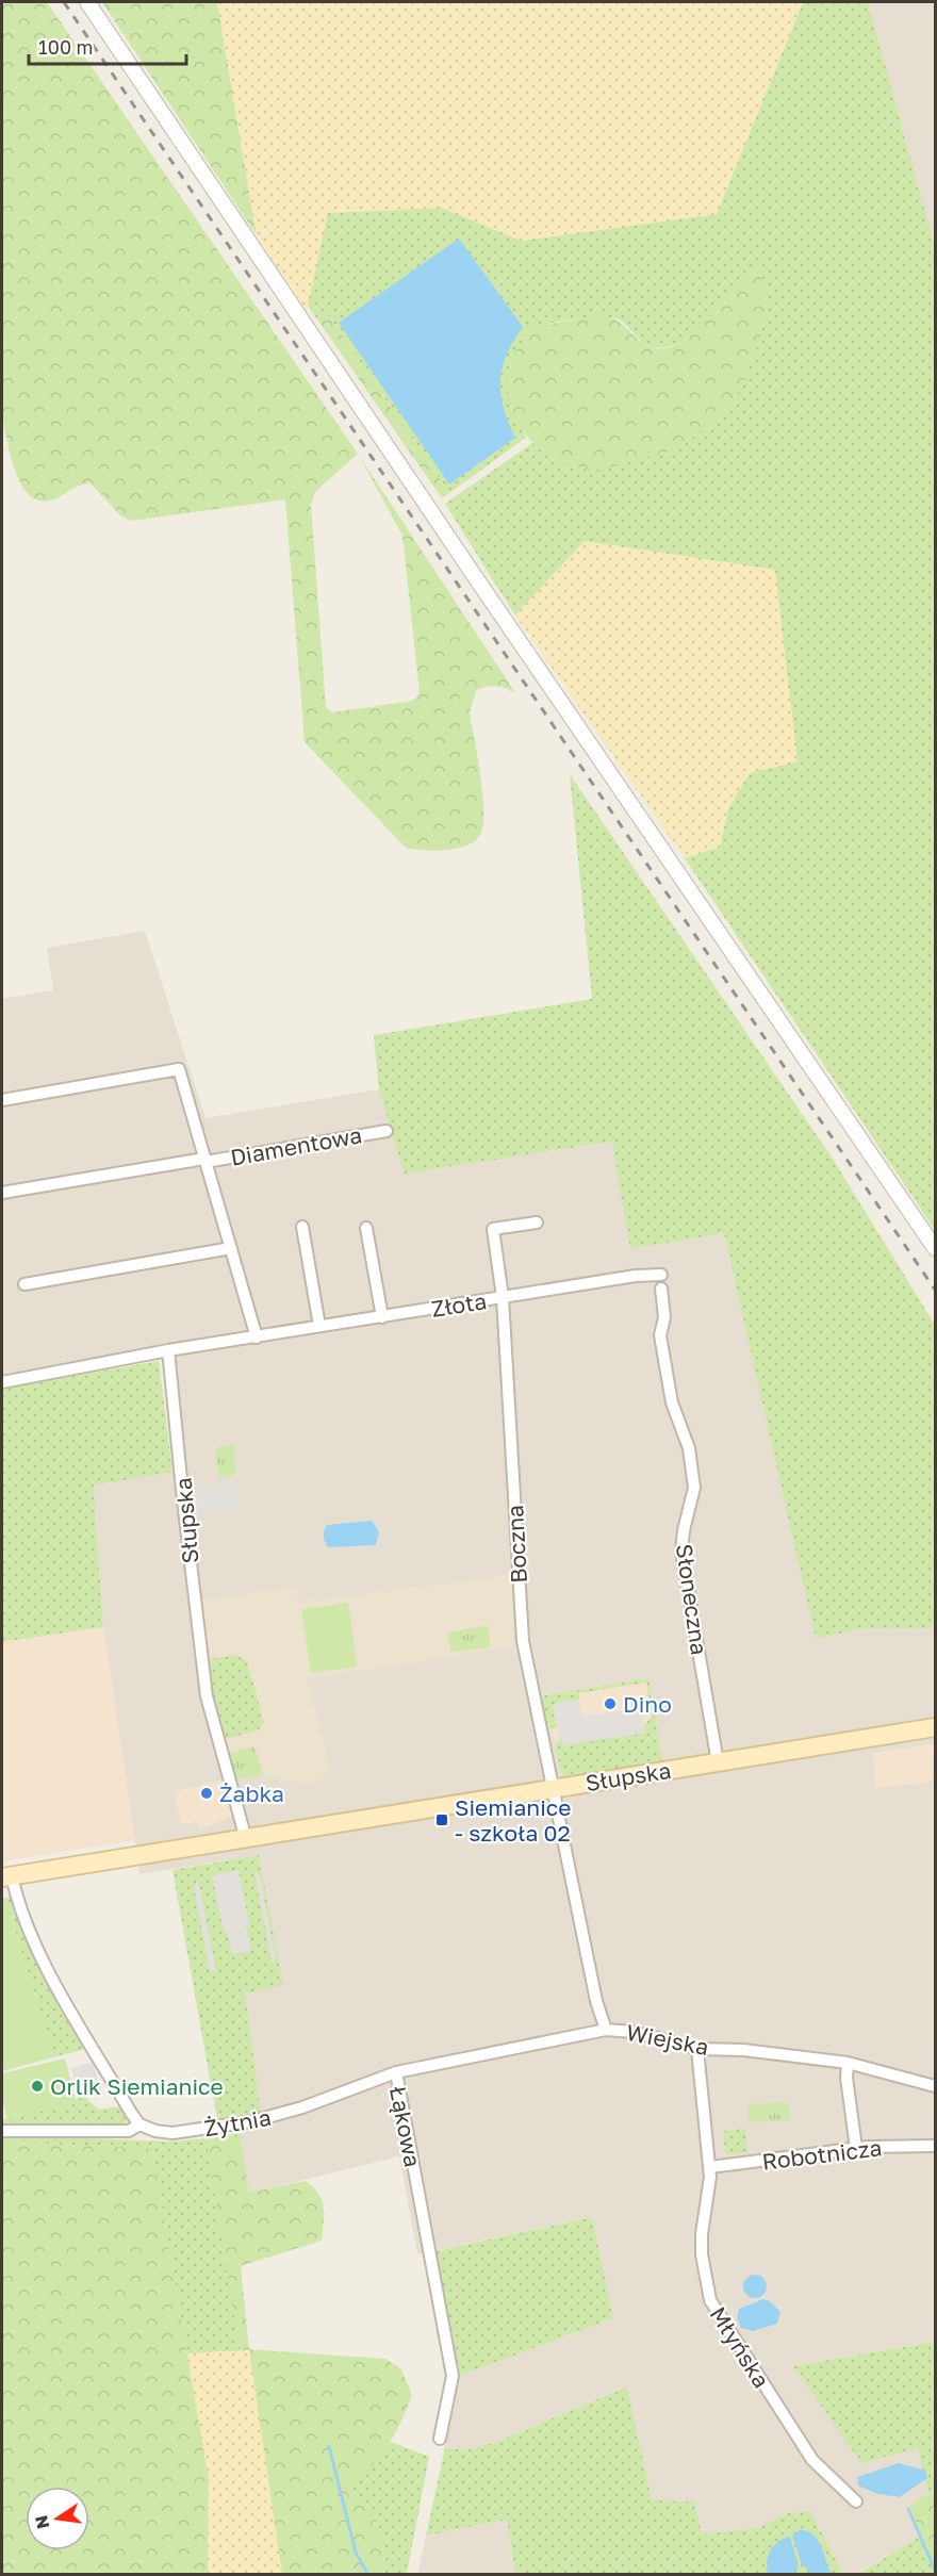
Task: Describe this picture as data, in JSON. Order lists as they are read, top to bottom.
{
  "streets": {
    "main road": ["Słupska"],
    "street": [
      "Diamentowa",
      "Złota",
      "Boczna",
      "Słoneczna",
      "Wiejska",
      "Żytnia",
      "Łąkowa",
      "Robotnicza",
      "Młyńska"
    ]
  },
  "crossings": [
    ["Złota", "Słupska"],
    ["Złota", "Boczna"],
    ["Słupska", "Boczna"],
    ["Słupska", "Słoneczna"],
    ["Słupska", "Wiejska"],
    ["Boczna", "Wiejska"],
    ["Wiejska", "Żytnia"],
    ["Wiejska", "Młyńska"],
    ["Żytnia", "Łąkowa"],
    ["Robotnicza", "Młyńska"]
  ],
  "places": {
    "other": ["Dino", "Żabka", "Orlik Siemianice"],
    "transit": ["Siemianice - szkoła 02"]
  },
  "scale_bar": "100 m",
  "north": "left"
}
